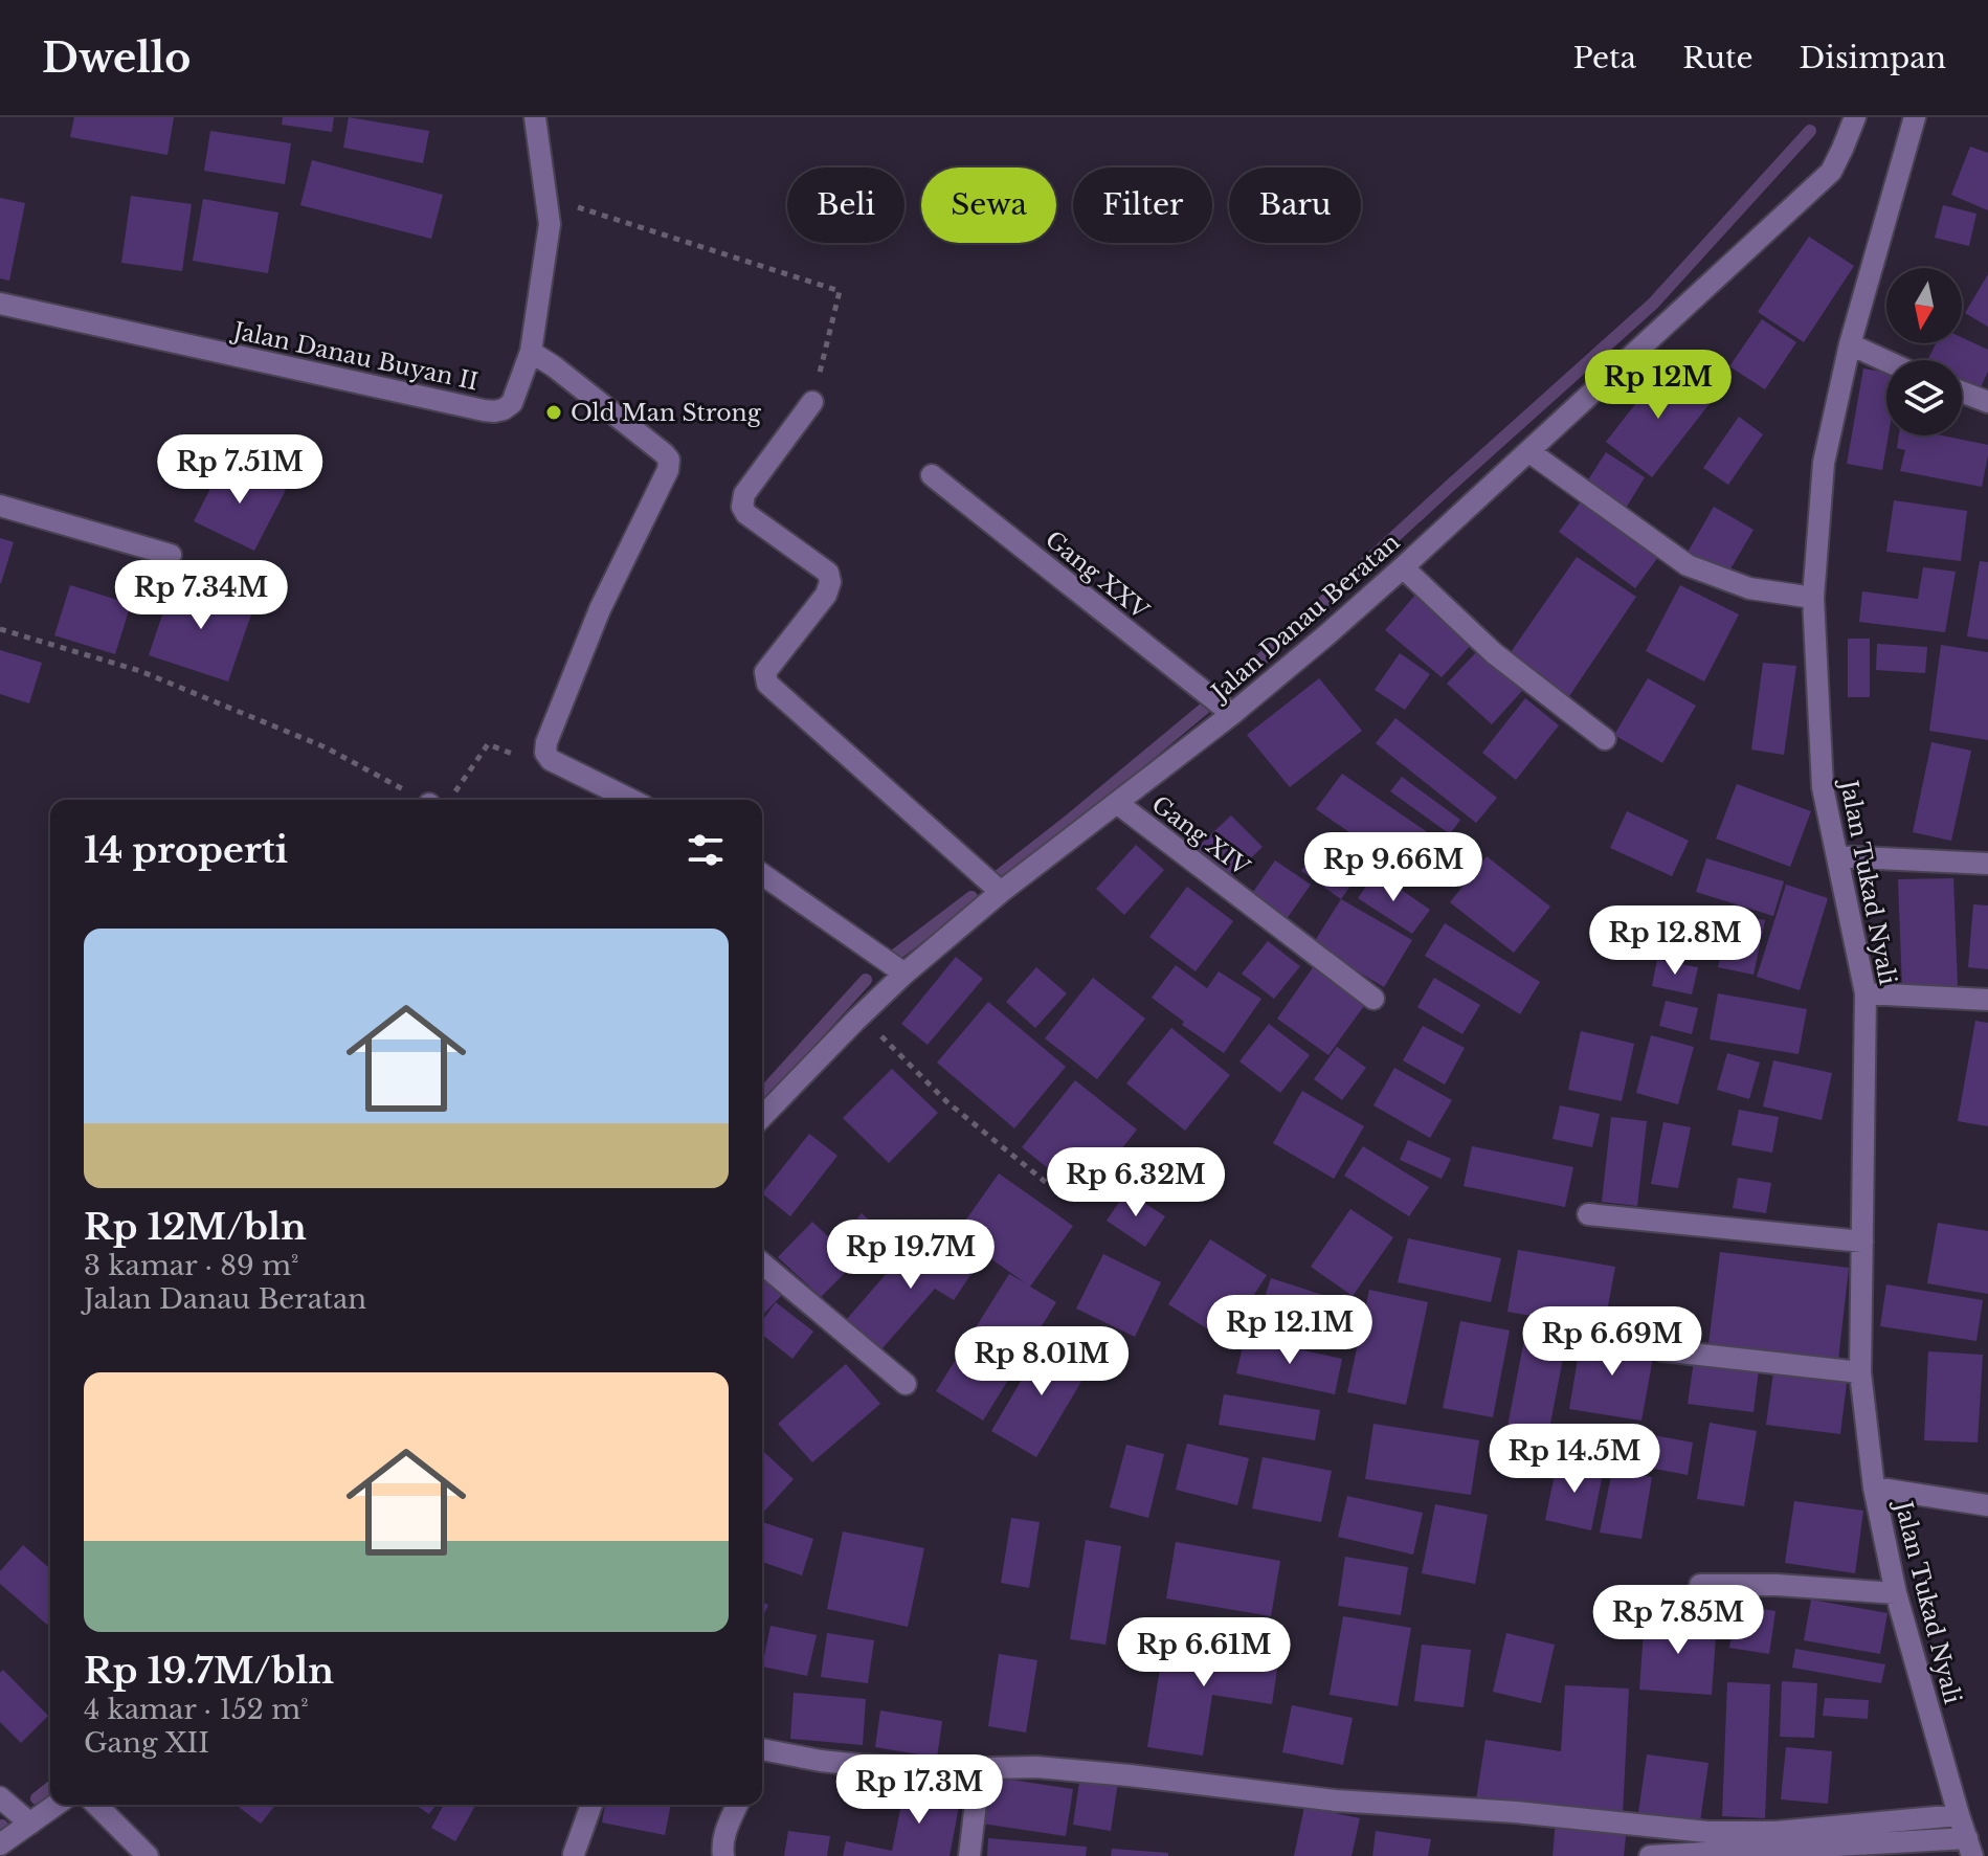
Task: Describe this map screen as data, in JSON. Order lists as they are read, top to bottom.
{
  "streets": {
    "street": [
      "Jalan Danau Buyan II",
      "Gang XXV",
      "Jalan Danau Beratan",
      "Gang XIV",
      "Jalan Tukad Nyali"
    ]
  },
  "crossings": [
    ["Gang XXV", "Jalan Danau Beratan"],
    ["Jalan Danau Beratan", "Gang XIV"]
  ],
  "places": ["Old Man Strong"],
  "north": "bottom",
  "page": {
    "header": "Dwello",
    "nav": ["Peta", "Rute", "Disimpan"],
    "chip": [
      "Beli",
      "Sewa",
      "Filter",
      "Baru"
    ],
    "price": [
      "Rp 12M",
      "Rp 7.51M",
      "Rp 7.34M",
      "Rp 9.66M",
      "Rp 12.8M",
      "Rp 6.32M",
      "Rp 19.7M",
      "Rp 12.1M",
      "Rp 6.69M",
      "Rp 8.01M",
      "Rp 14.5M",
      "Rp 7.85M",
      "Rp 6.61M",
      "Rp 17.3M"
    ],
    "heading": "14 properti",
    "list": [
      {
        "name": "Rp 12M/bln",
        "note": "3 kamar · 89 m² · Jalan Danau Beratan"
      },
      {
        "name": "Rp 19.7M/bln",
        "note": "4 kamar · 152 m² · Gang XII"
      }
    ]
  }
}
